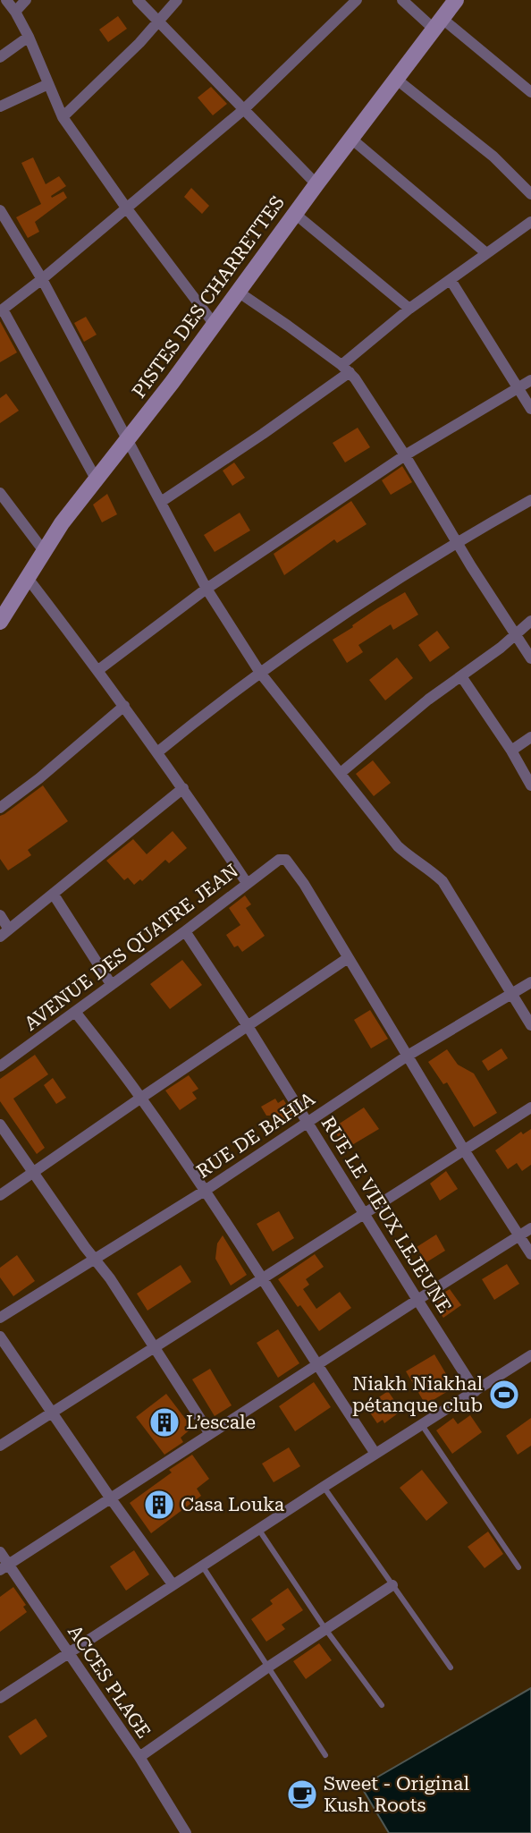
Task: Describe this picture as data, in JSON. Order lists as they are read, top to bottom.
{
  "streets": {
    "main road": ["PISTES DES CHARRETTES"],
    "street": [
      "AVENUE DES QUATRE JEAN",
      "RUE DE BAHIA",
      "RUE LE VIEUX LEJEUNE",
      "ACCES PLAGE"
    ]
  },
  "crossings": [
    ["AVENUE DES QUATRE JEAN", "RUE LE VIEUX LEJEUNE"],
    ["RUE DE BAHIA", "RUE LE VIEUX LEJEUNE"]
  ],
  "places": {
    "sports": ["Niakh Niakhal pétanque club"],
    "building": ["L’escale", "Casa Louka"],
    "cafe": ["Sweet - Original Kush Roots"]
  }
}
